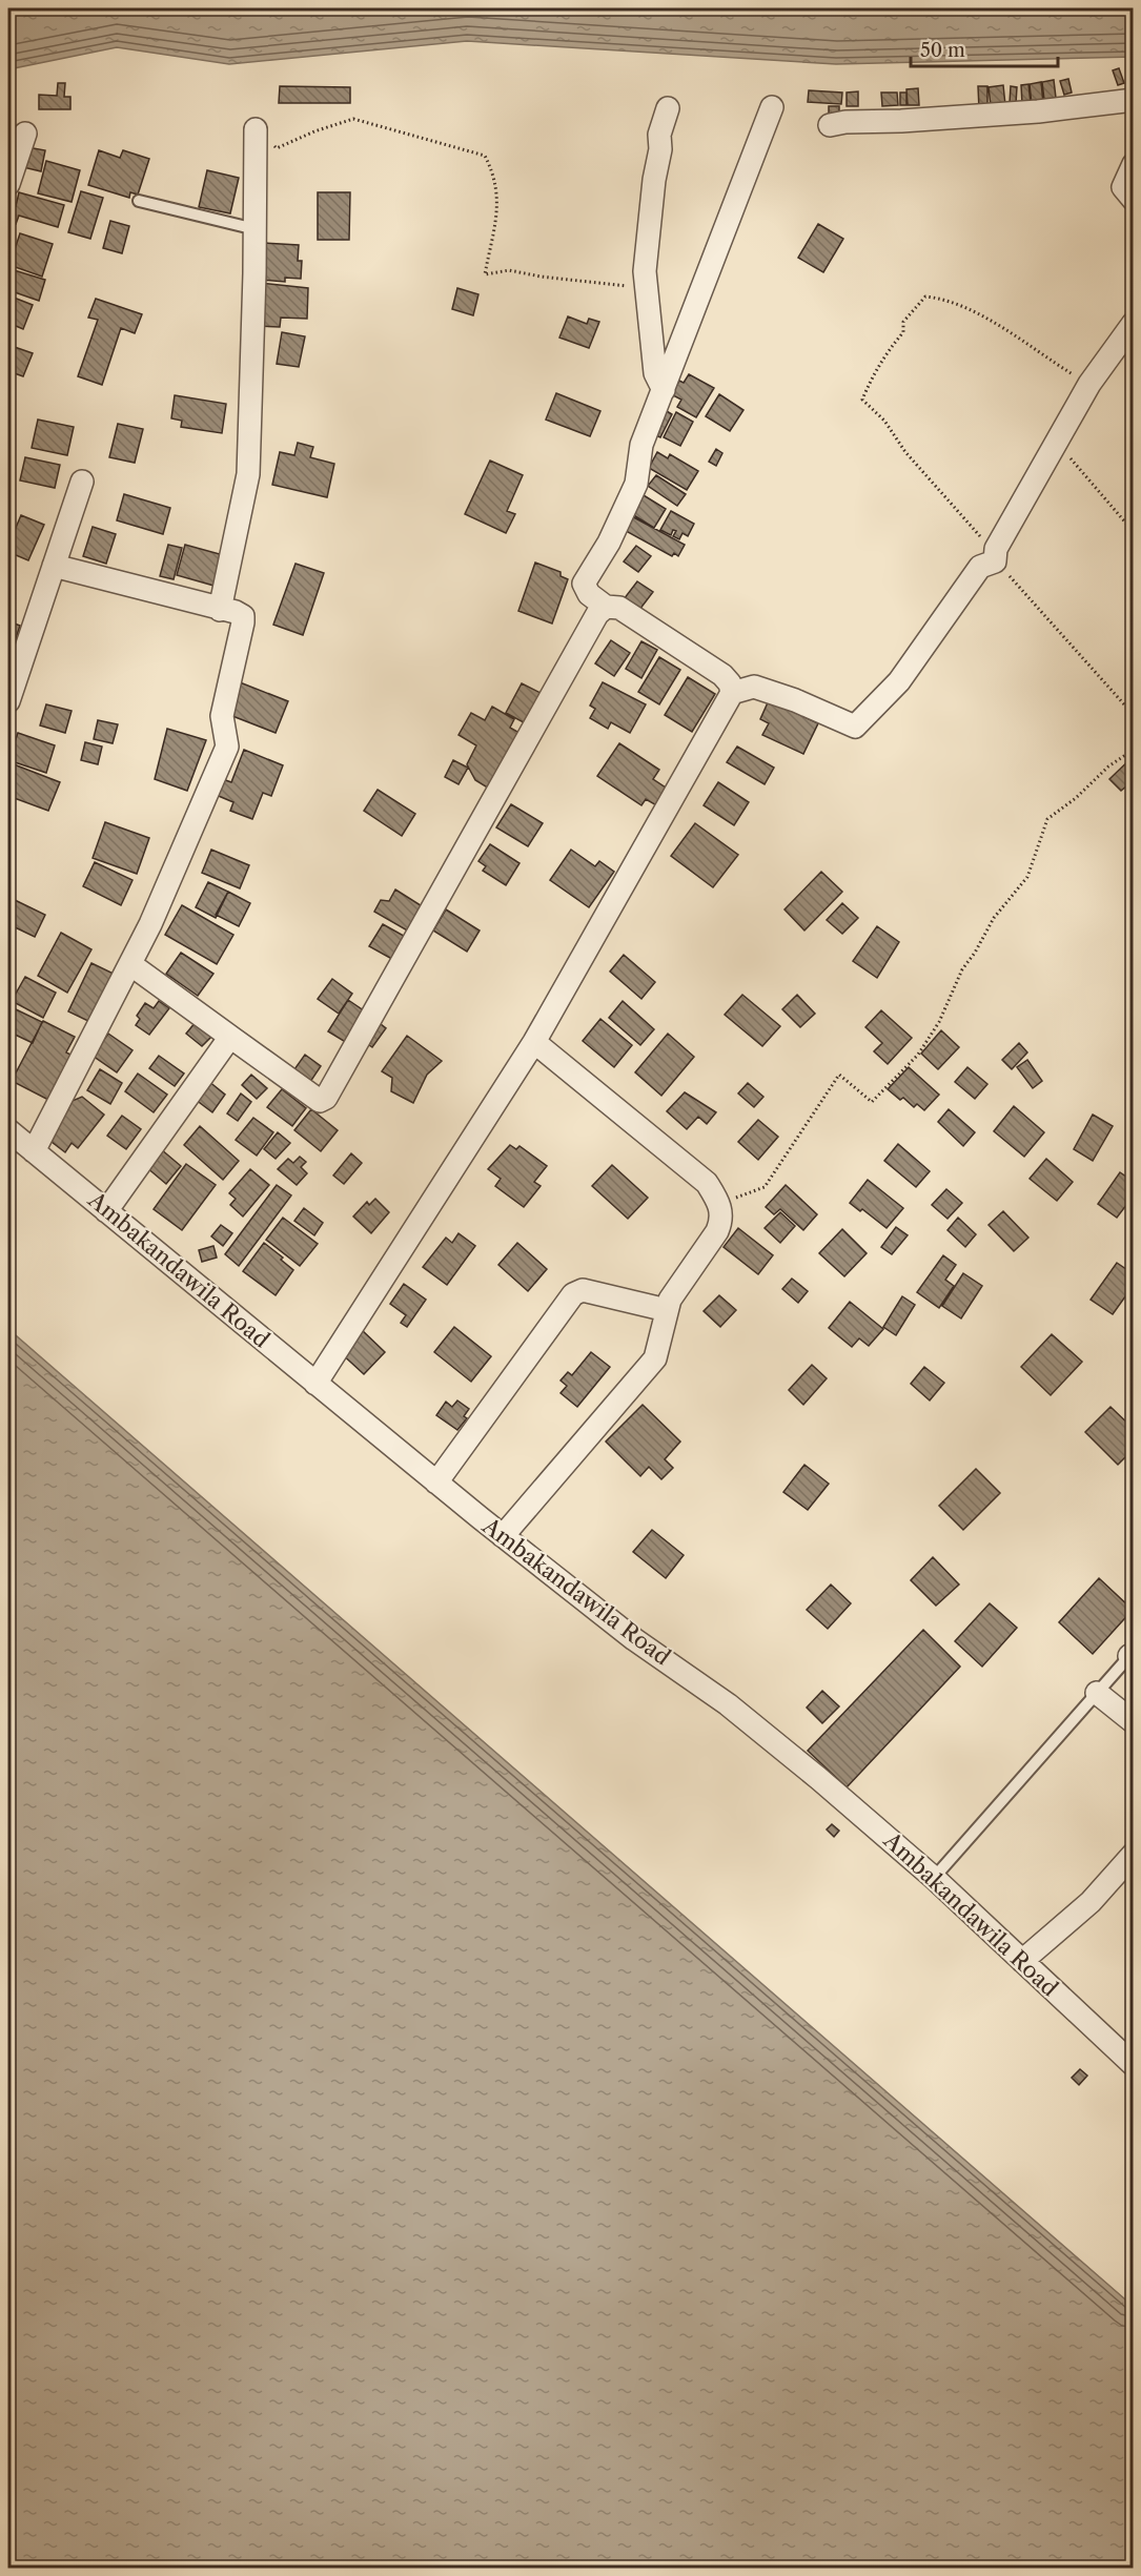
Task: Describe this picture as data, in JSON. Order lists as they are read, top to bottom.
{
  "streets": {
    "street": ["Ambakandawila Road"]
  },
  "scale_bar": "50 m"
}
